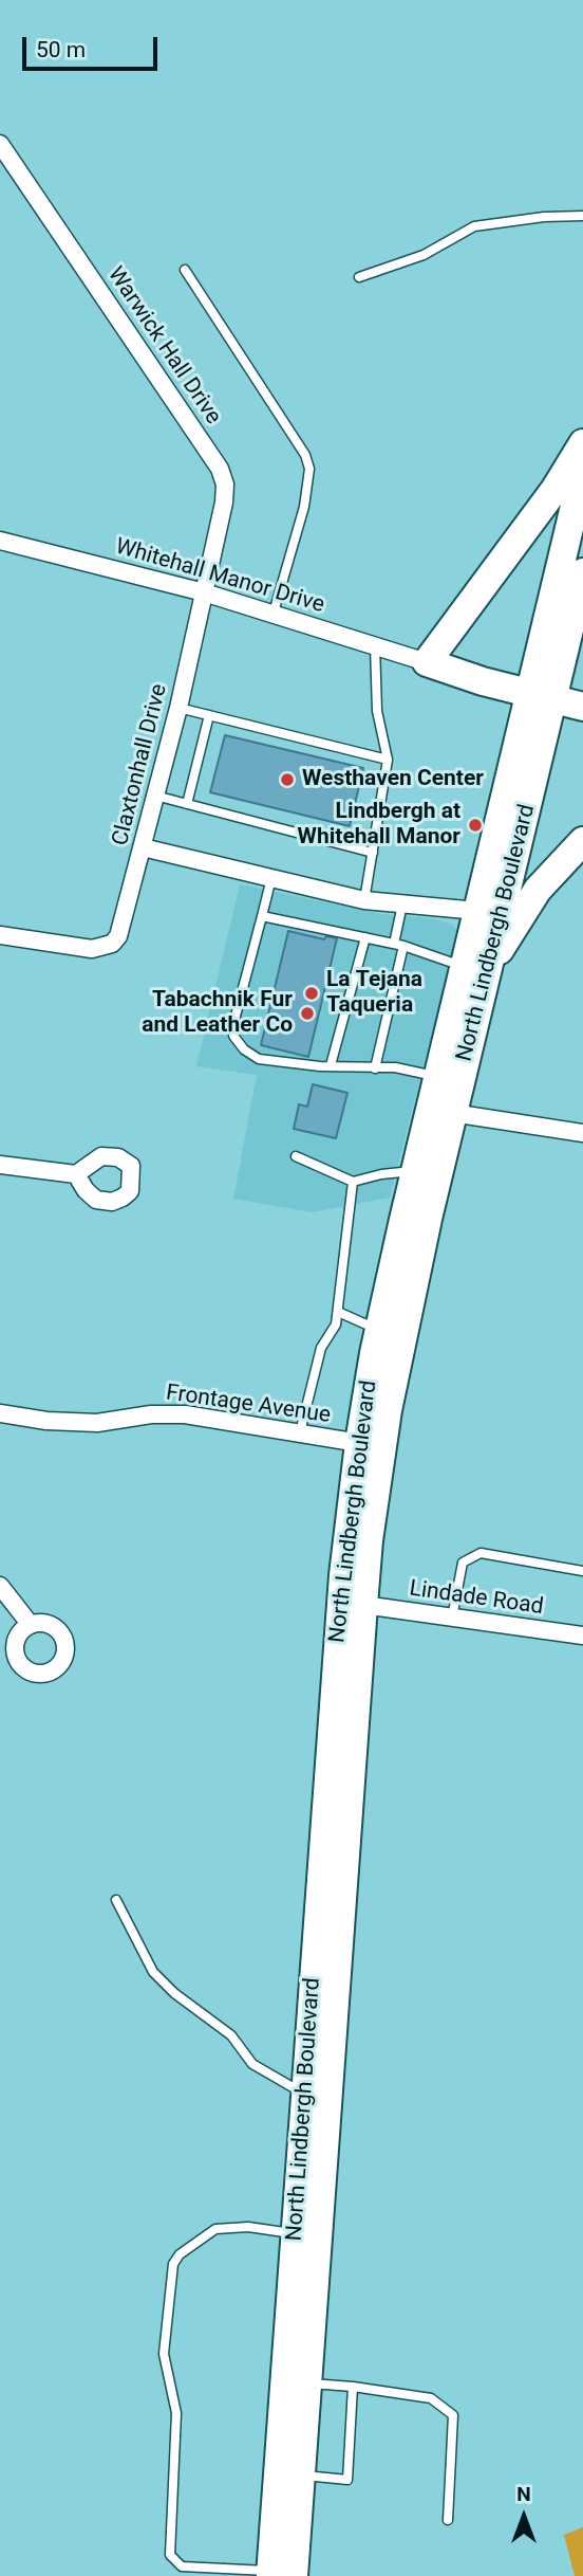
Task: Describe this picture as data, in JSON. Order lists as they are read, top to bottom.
{
  "streets": {
    "highway": ["North Lindbergh Boulevard"],
    "street": [
      "Warwick Hall Drive",
      "Whitehall Manor Drive",
      "Claxtonhall Drive",
      "Frontage Avenue",
      "Lindade Road"
    ]
  },
  "crossings": [
    ["Warwick Hall Drive", "Whitehall Manor Drive"],
    ["Warwick Hall Drive", "Claxtonhall Drive"],
    ["Whitehall Manor Drive", "Claxtonhall Drive"],
    ["North Lindbergh Boulevard", "Frontage Avenue"],
    ["North Lindbergh Boulevard", "Lindade Road"]
  ],
  "places": [
    "Westhaven Center",
    "Lindbergh at Whitehall Manor",
    "La Tejana Taqueria",
    "Tabachnik Fur and Leather Co"
  ],
  "scale_bar": "50 m",
  "north": "top"
}
